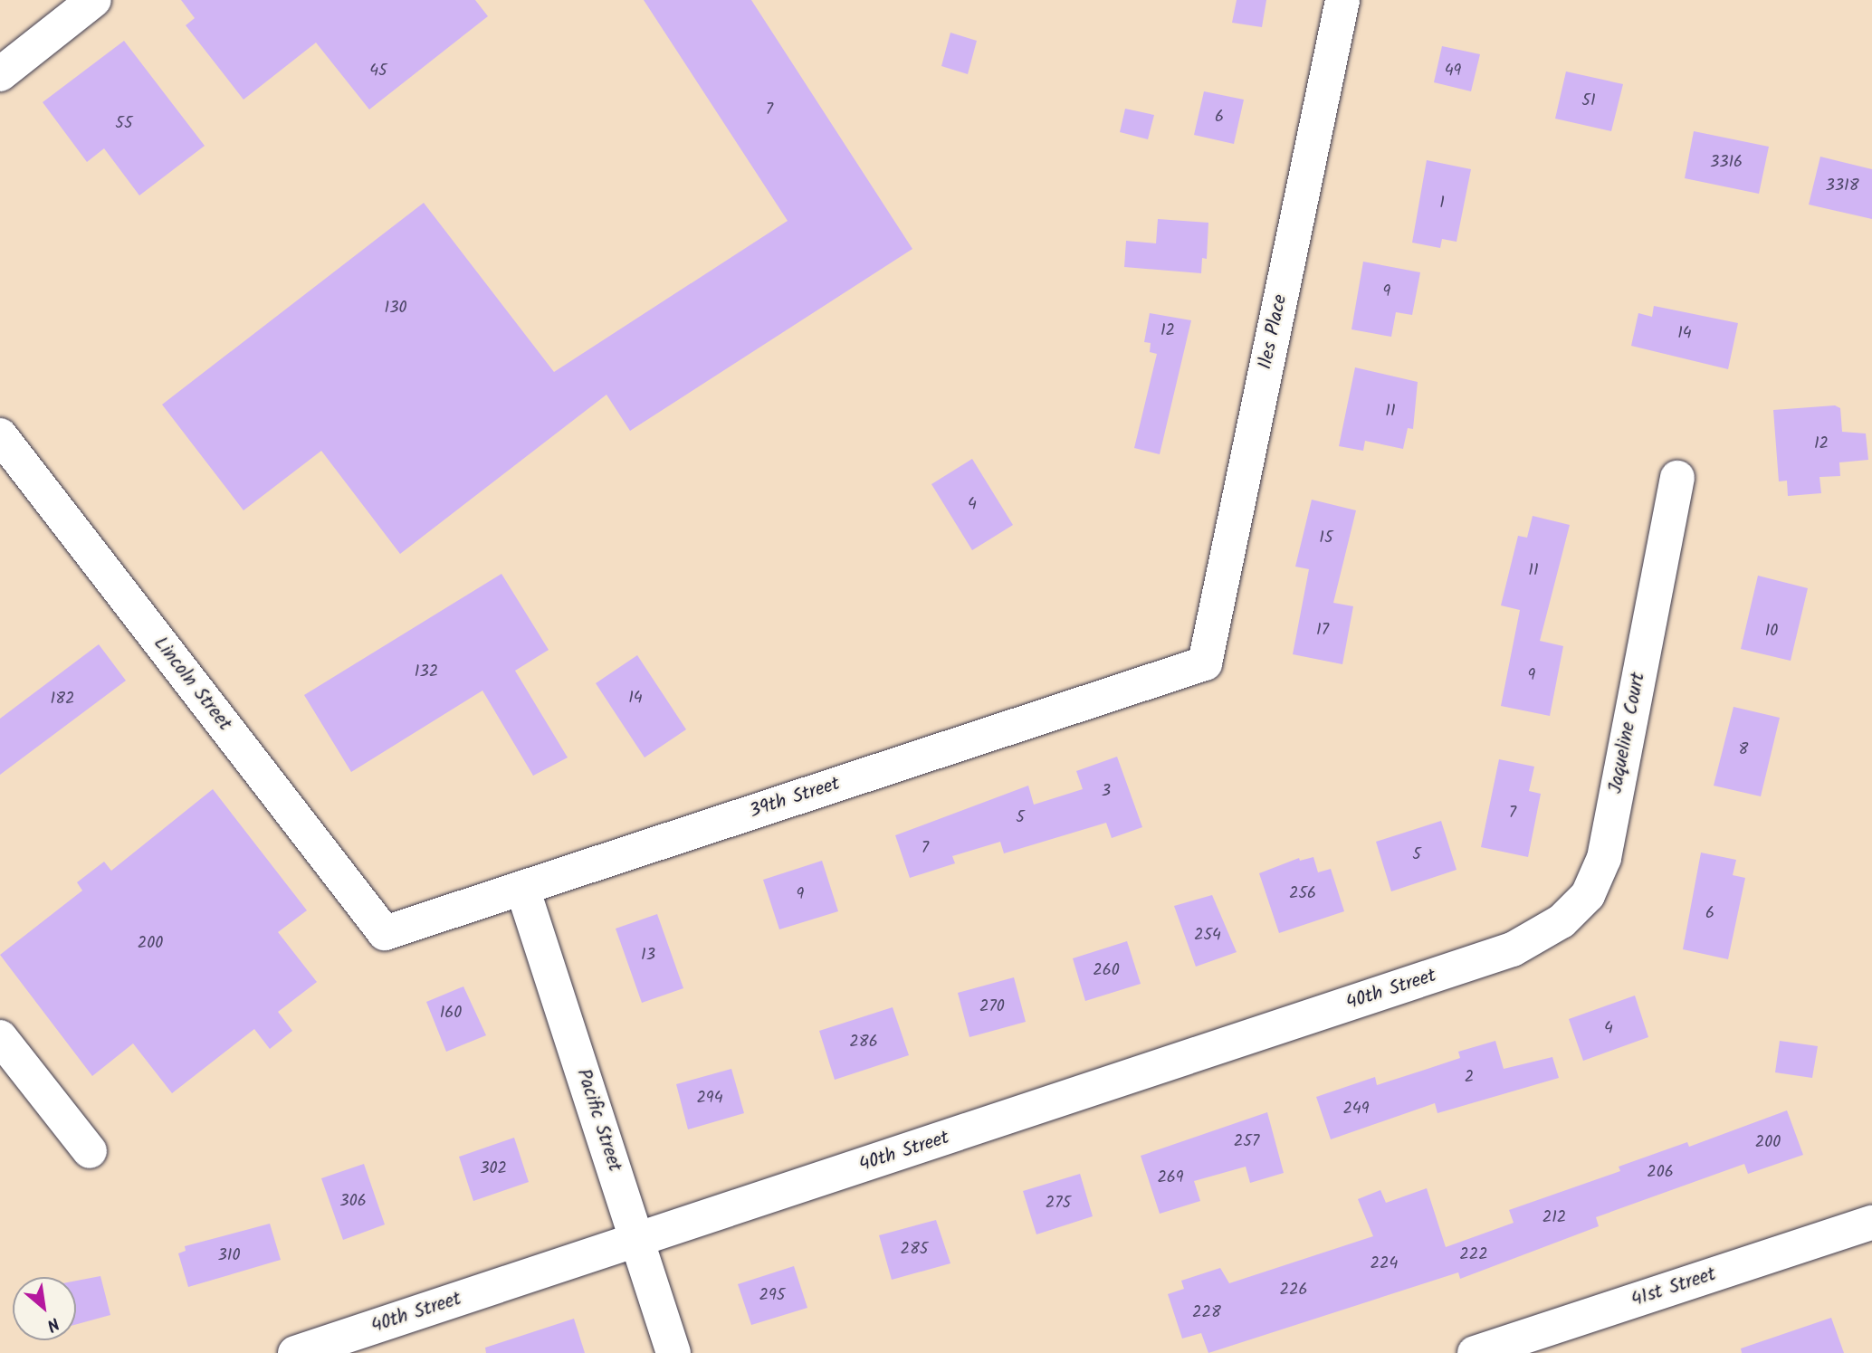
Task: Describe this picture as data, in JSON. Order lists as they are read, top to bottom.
{
  "streets": {
    "street": [
      "Iles Place",
      "Lincoln Street",
      "Jaqueline Court",
      "39th Street",
      "40th Street",
      "Pacific Street",
      "41st Street"
    ]
  },
  "crossings": [
    ["Iles Place", "39th Street"],
    ["Lincoln Street", "39th Street"],
    ["Jaqueline Court", "40th Street"],
    ["39th Street", "Pacific Street"],
    ["40th Street", "Pacific Street"]
  ],
  "house_numbers": [
    "45",
    "49",
    "51",
    "7",
    "6",
    "55",
    "3316",
    "3318",
    "1",
    "9",
    "130",
    "12",
    "14",
    "11",
    "12",
    "4",
    "15",
    "11",
    "17",
    "10",
    "132",
    "9",
    "14",
    "182",
    "8",
    "3",
    "7",
    "5",
    "7",
    "5",
    "256",
    "9",
    "6",
    "254",
    "200",
    "13",
    "260",
    "270",
    "160",
    "4",
    "286",
    "2",
    "294",
    "249",
    "257",
    "200",
    "302",
    "206",
    "269",
    "306",
    "275",
    "212",
    "285",
    "222",
    "310",
    "224",
    "226",
    "295",
    "228"
  ],
  "north": "bottom right"
}
